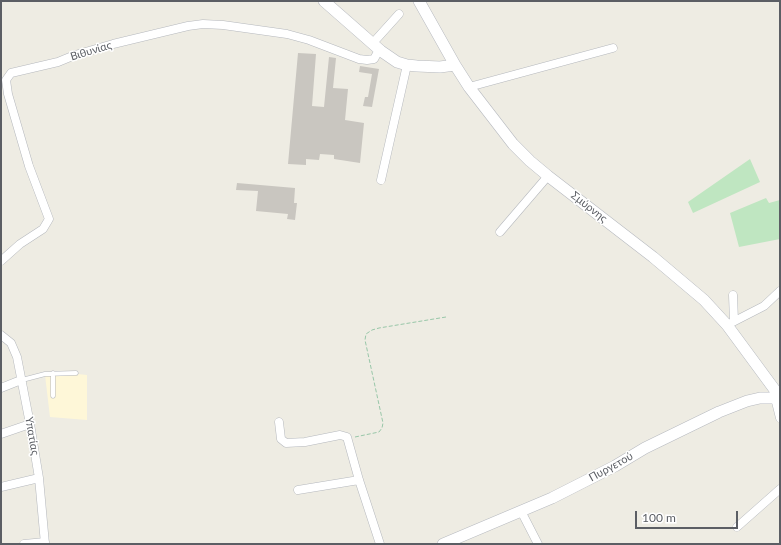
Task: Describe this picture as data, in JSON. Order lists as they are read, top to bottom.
{
  "streets": {
    "street": [
      "Βιθυνίας",
      "Σμύρνης",
      "Υπατίας",
      "Πυργετού"
    ]
  },
  "crossings": [
    ["Σμύρνης", "Πυργετού"]
  ],
  "scale_bar": "100 m"
}
